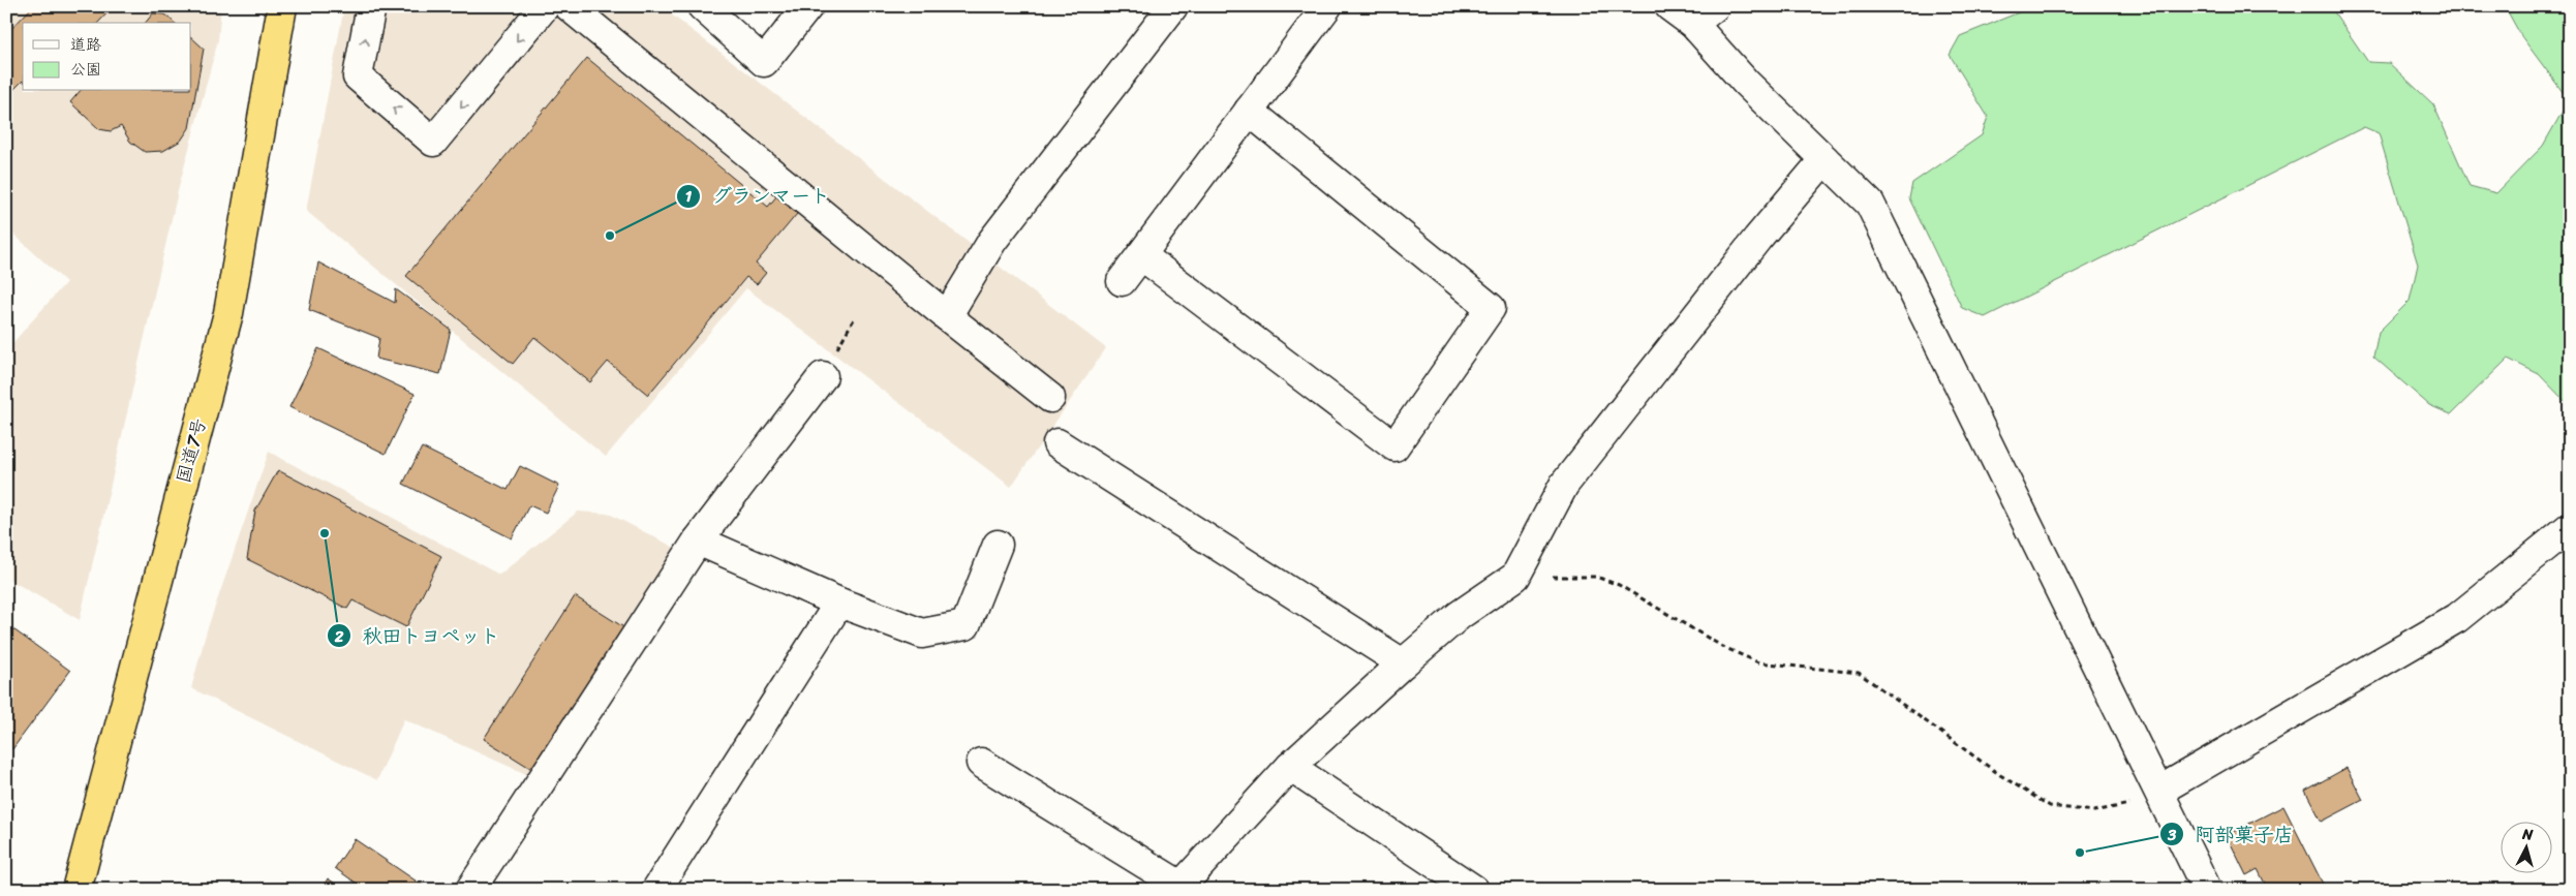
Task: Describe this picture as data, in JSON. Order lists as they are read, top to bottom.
{
  "streets": {
    "highway": ["国道7号"]
  },
  "places": ["グランマート", "秋田トヨペット", "阿部菓子店"],
  "legend": ["道路", "公園"],
  "north": "top"
}
